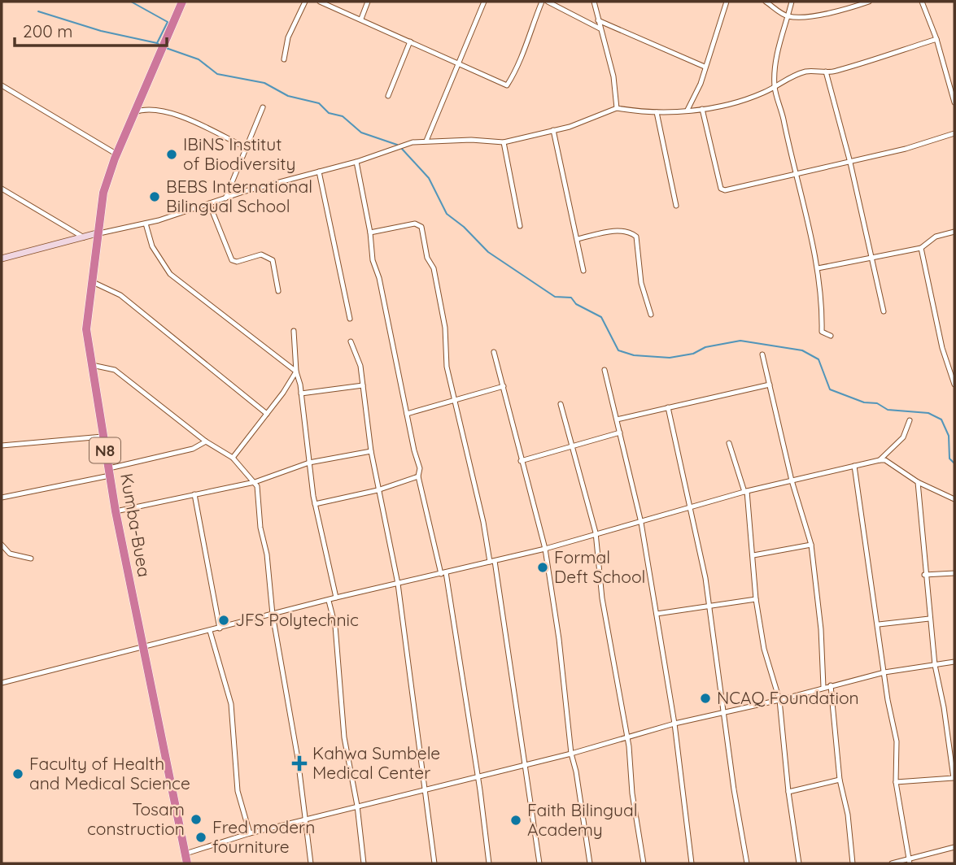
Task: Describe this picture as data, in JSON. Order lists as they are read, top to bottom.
{
  "streets": {
    "highway": ["N8", "Kumba-Buea"]
  },
  "places": {
    "other": [
      "IBiNS Institut of Biodiversity",
      "BEBS International Bilingual School",
      "Formal Deft School",
      "JFS Polytechnic",
      "NCAQ Foundation",
      "Faculty of Health and Medical Science",
      "Tosam construction",
      "Faith Bilingual Academy",
      "Fred modern fourniture"
    ],
    "health": ["Kahwa Sumbele Medical Center"]
  },
  "scale_bar": "200 m"
}
